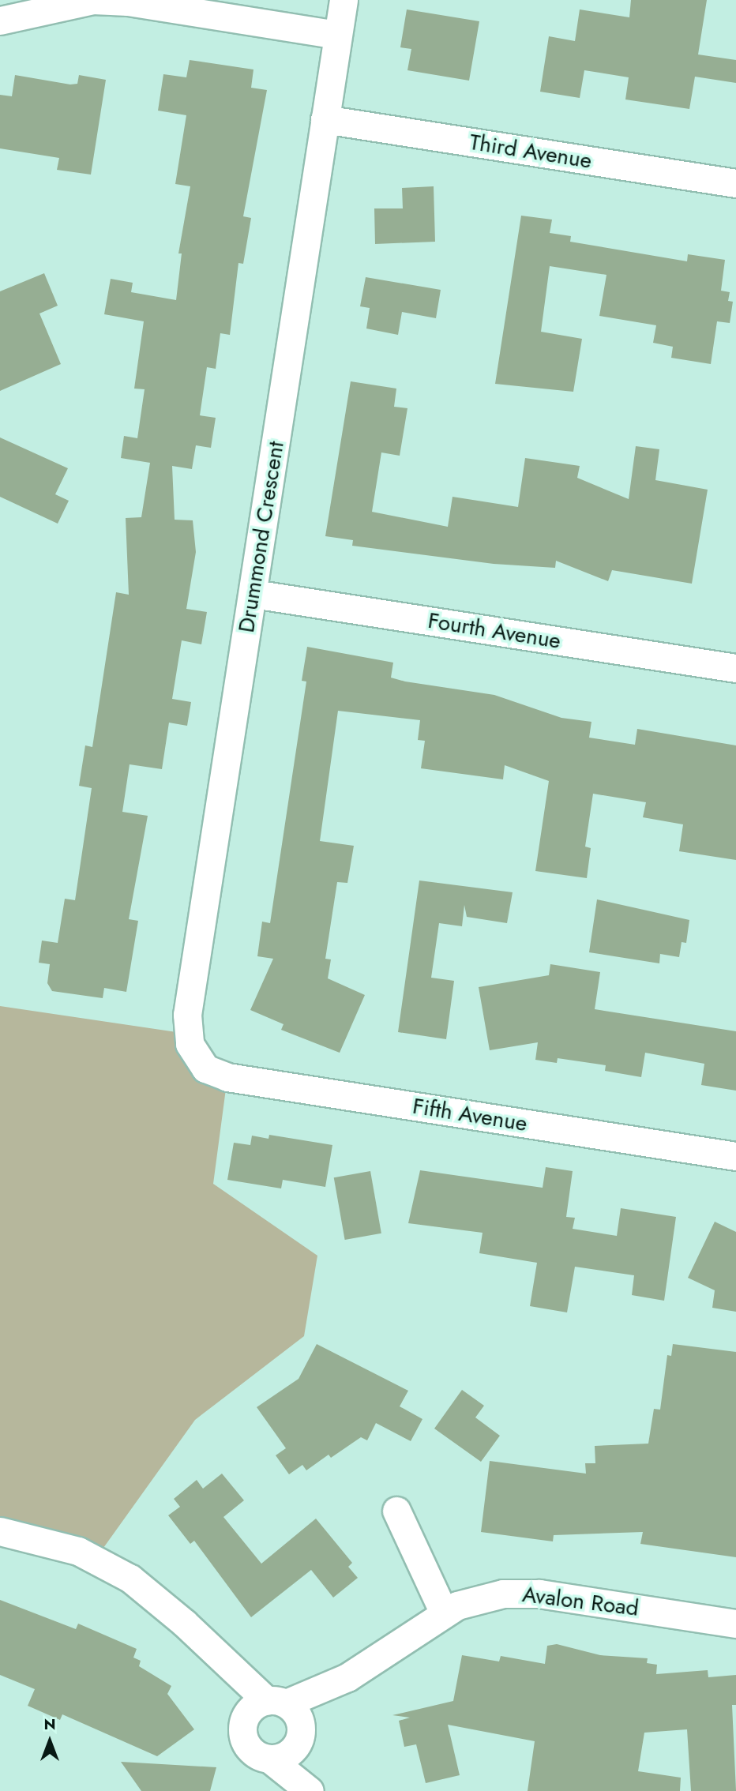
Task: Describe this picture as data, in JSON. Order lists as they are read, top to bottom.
{
  "streets": {
    "street": [
      "Third Avenue",
      "Drummond Crescent",
      "Fourth Avenue",
      "Fifth Avenue",
      "Avalon Road"
    ]
  },
  "crossings": [
    ["Third Avenue", "Drummond Crescent"],
    ["Drummond Crescent", "Fourth Avenue"],
    ["Drummond Crescent", "Fifth Avenue"]
  ],
  "north": "top"
}
